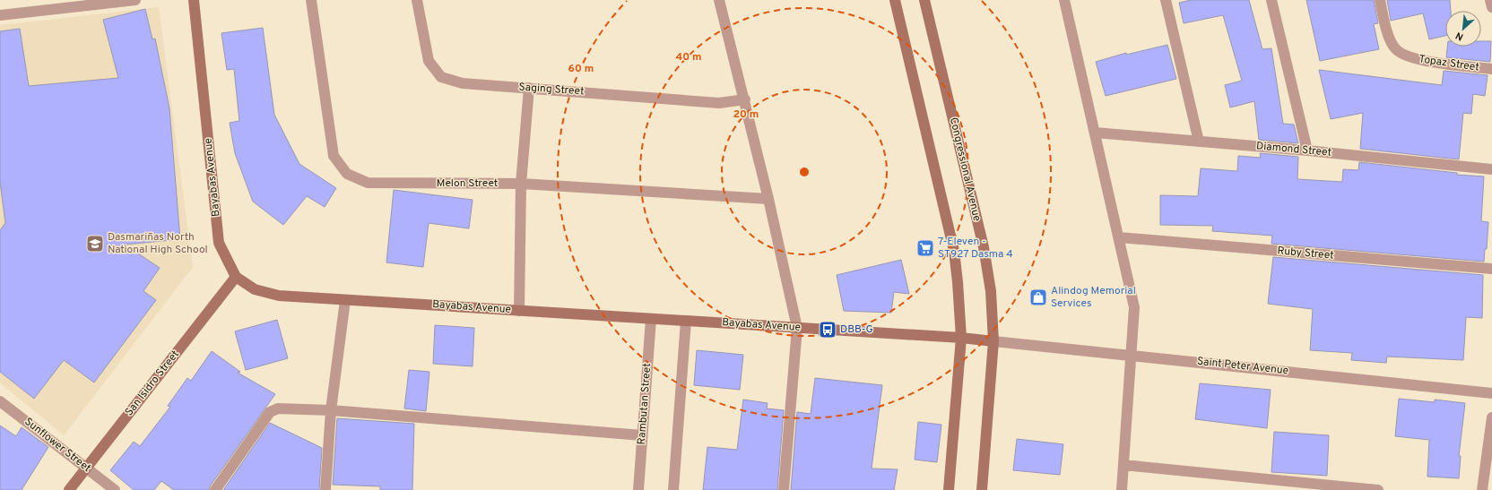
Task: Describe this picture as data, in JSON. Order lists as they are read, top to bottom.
{
  "streets": {
    "street": [
      "Topaz Street",
      "Saging Street",
      "Diamond Street",
      "Congressional Avenue",
      "Bayabas Avenue",
      "Melon Street",
      "Ruby Street",
      "Saint Peter Avenue",
      "San Isidro Street",
      "Rambutan Street",
      "Sunflower Street"
    ]
  },
  "crossings": [
    ["Congressional Avenue", "Bayabas Avenue"],
    ["Congressional Avenue", "Saint Peter Avenue"],
    ["Bayabas Avenue", "Saint Peter Avenue"],
    ["Bayabas Avenue", "San Isidro Street"],
    ["Bayabas Avenue", "Rambutan Street"],
    ["San Isidro Street", "Sunflower Street"]
  ],
  "places": {
    "school or university": ["Dasmariñas North National High School"],
    "supermarket": ["7-Eleven - ST927 Dasma 4"],
    "shop": ["Alindog Memorial Services"],
    "bus stop": ["DBB-G"]
  },
  "north": "bottom left",
  "rings": ["40 m", "60 m", "20 m"]
}
